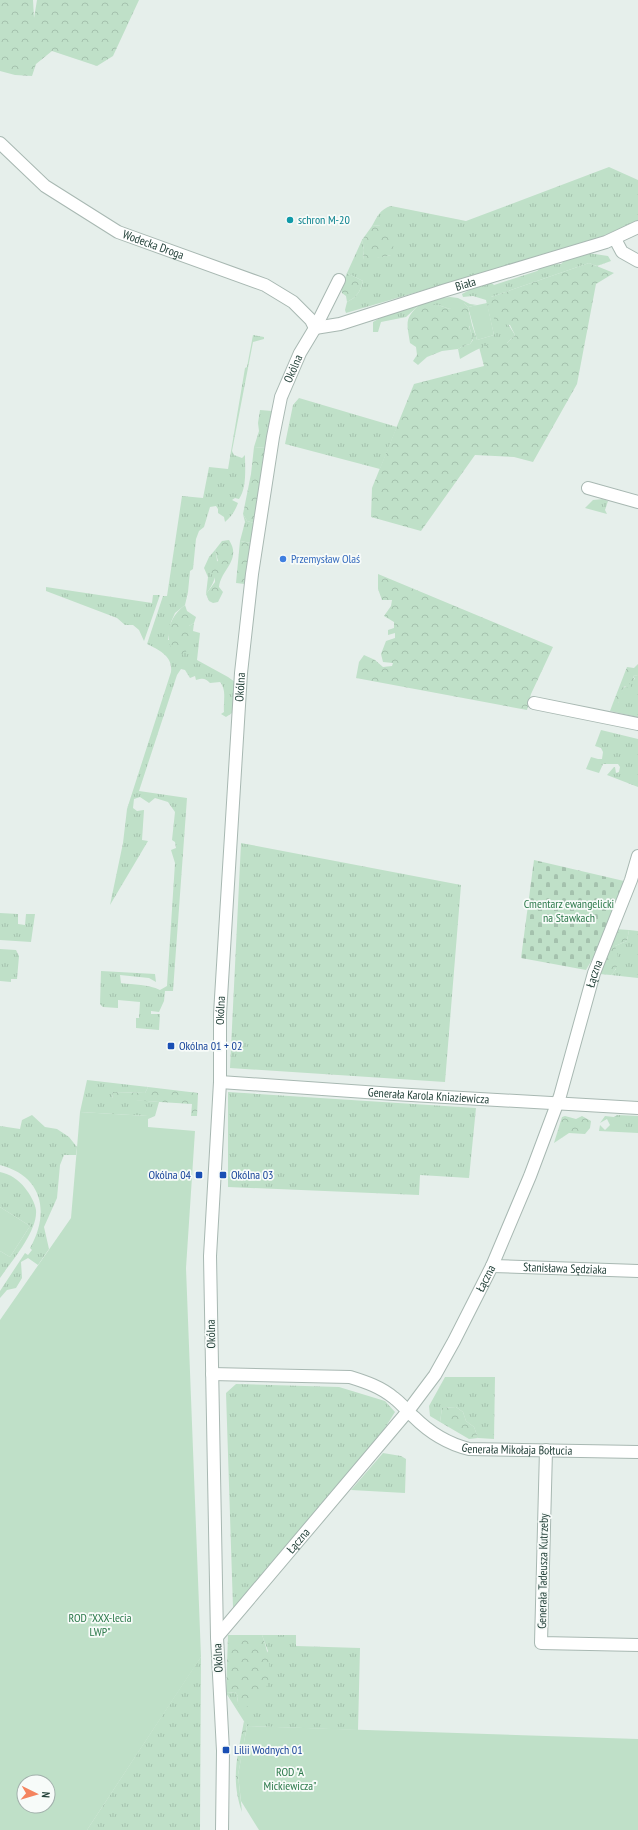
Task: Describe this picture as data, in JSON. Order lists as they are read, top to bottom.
{
  "streets": {
    "street": [
      "Wodecka Droga",
      "Biała",
      "Okólna",
      "Łączna",
      "Generała Karola Kniaziewicza",
      "Stanisława Sędziaka",
      "Generała Mikołaja Bołtucia",
      "Generała Tadeusza Kutrzeby"
    ]
  },
  "crossings": [
    ["Wodecka Droga", "Biała"],
    ["Wodecka Droga", "Okólna"],
    ["Biała", "Okólna"],
    ["Okólna", "Łączna"],
    ["Okólna", "Generała Karola Kniaziewicza"],
    ["Okólna", "Generała Mikołaja Bołtucia"],
    ["Łączna", "Generała Karola Kniaziewicza"],
    ["Łączna", "Stanisława Sędziaka"],
    ["Łączna", "Generała Mikołaja Bołtucia"],
    ["Generała Mikołaja Bołtucia", "Generała Tadeusza Kutrzeby"]
  ],
  "parks": ["Cmentarz ewangelicki na Stawkach", "ROD \"XXX-lecia LWP\"", "ROD \"A Mickiewicza\""],
  "places": {
    "other": ["schron M-20", "Przemysław Olaś"],
    "transit": [
      "Okólna 01 + 02",
      "Okólna 04",
      "Okólna 03",
      "Lilii Wodnych 01"
    ]
  },
  "north": "right"
}
